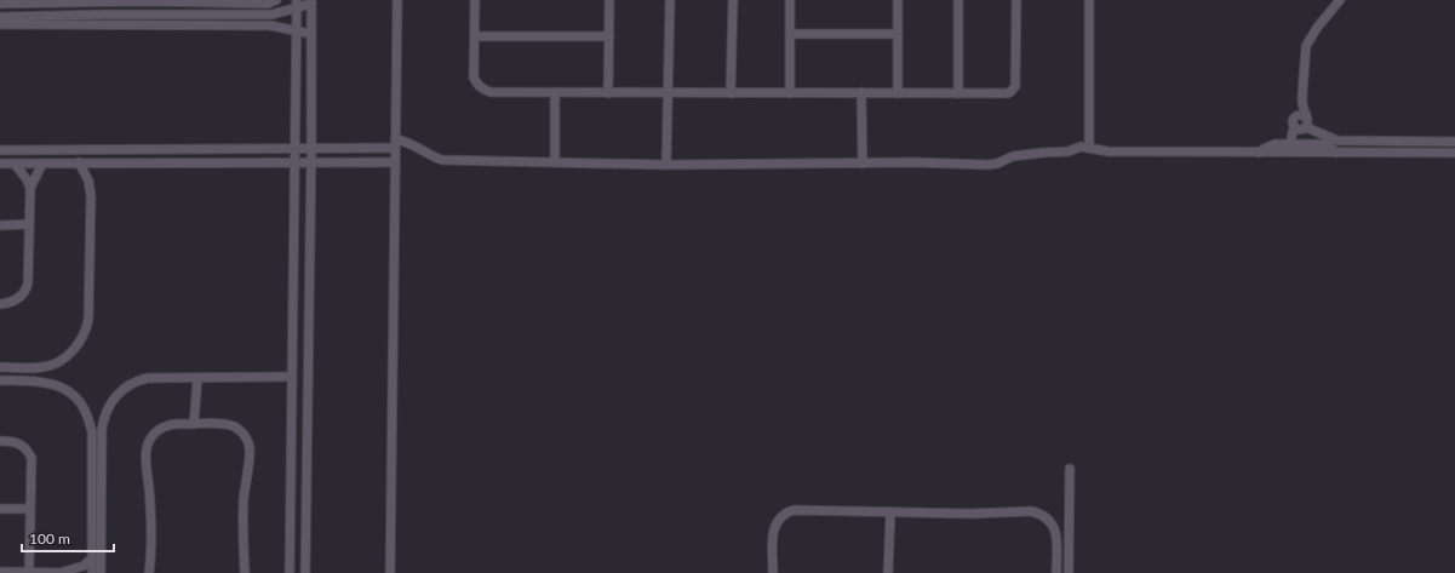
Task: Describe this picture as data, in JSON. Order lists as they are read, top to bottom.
{
  "scale_bar": "100 m"
}
